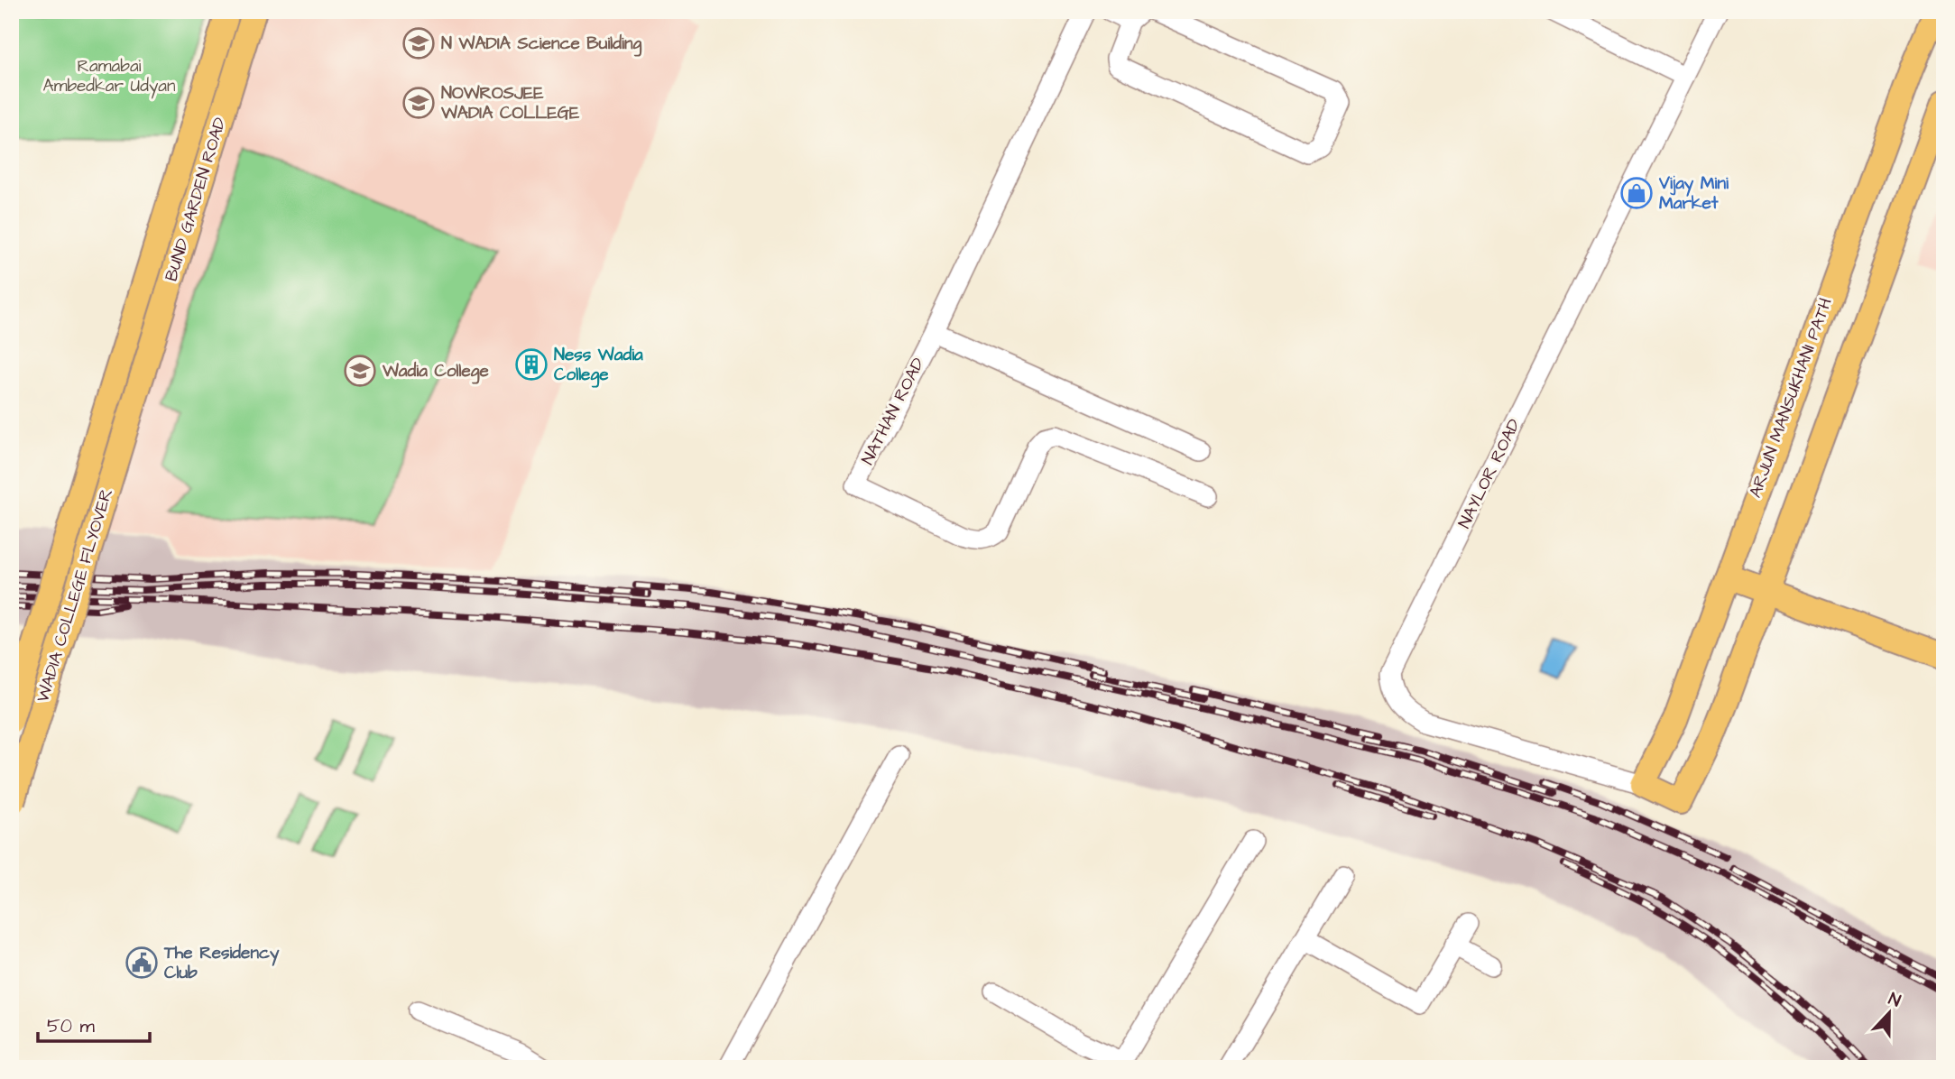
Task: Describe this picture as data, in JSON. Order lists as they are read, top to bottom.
{
  "streets": {
    "main road": ["BUND GARDEN ROAD", "ARJUN MANSUKHANI PATH", "WADIA COLLEGE FLYOVER"],
    "street": ["NATHAN ROAD", "NAYLOR ROAD"]
  },
  "crossings": [
    ["BUND GARDEN ROAD", "WADIA COLLEGE FLYOVER"],
    ["ARJUN MANSUKHANI PATH", "NAYLOR ROAD"]
  ],
  "parks": ["Ramabai Ambedkar Udyan"],
  "places": {
    "school or university": ["N WADIA Science Building", "NOWROSJEE WADIA COLLEGE", "Wadia College"],
    "shop": ["Vijay Mini Market"],
    "building": ["Ness Wadia College"],
    "public building": ["The Residency Club"]
  },
  "scale_bar": "50 m",
  "north": "top"
}
